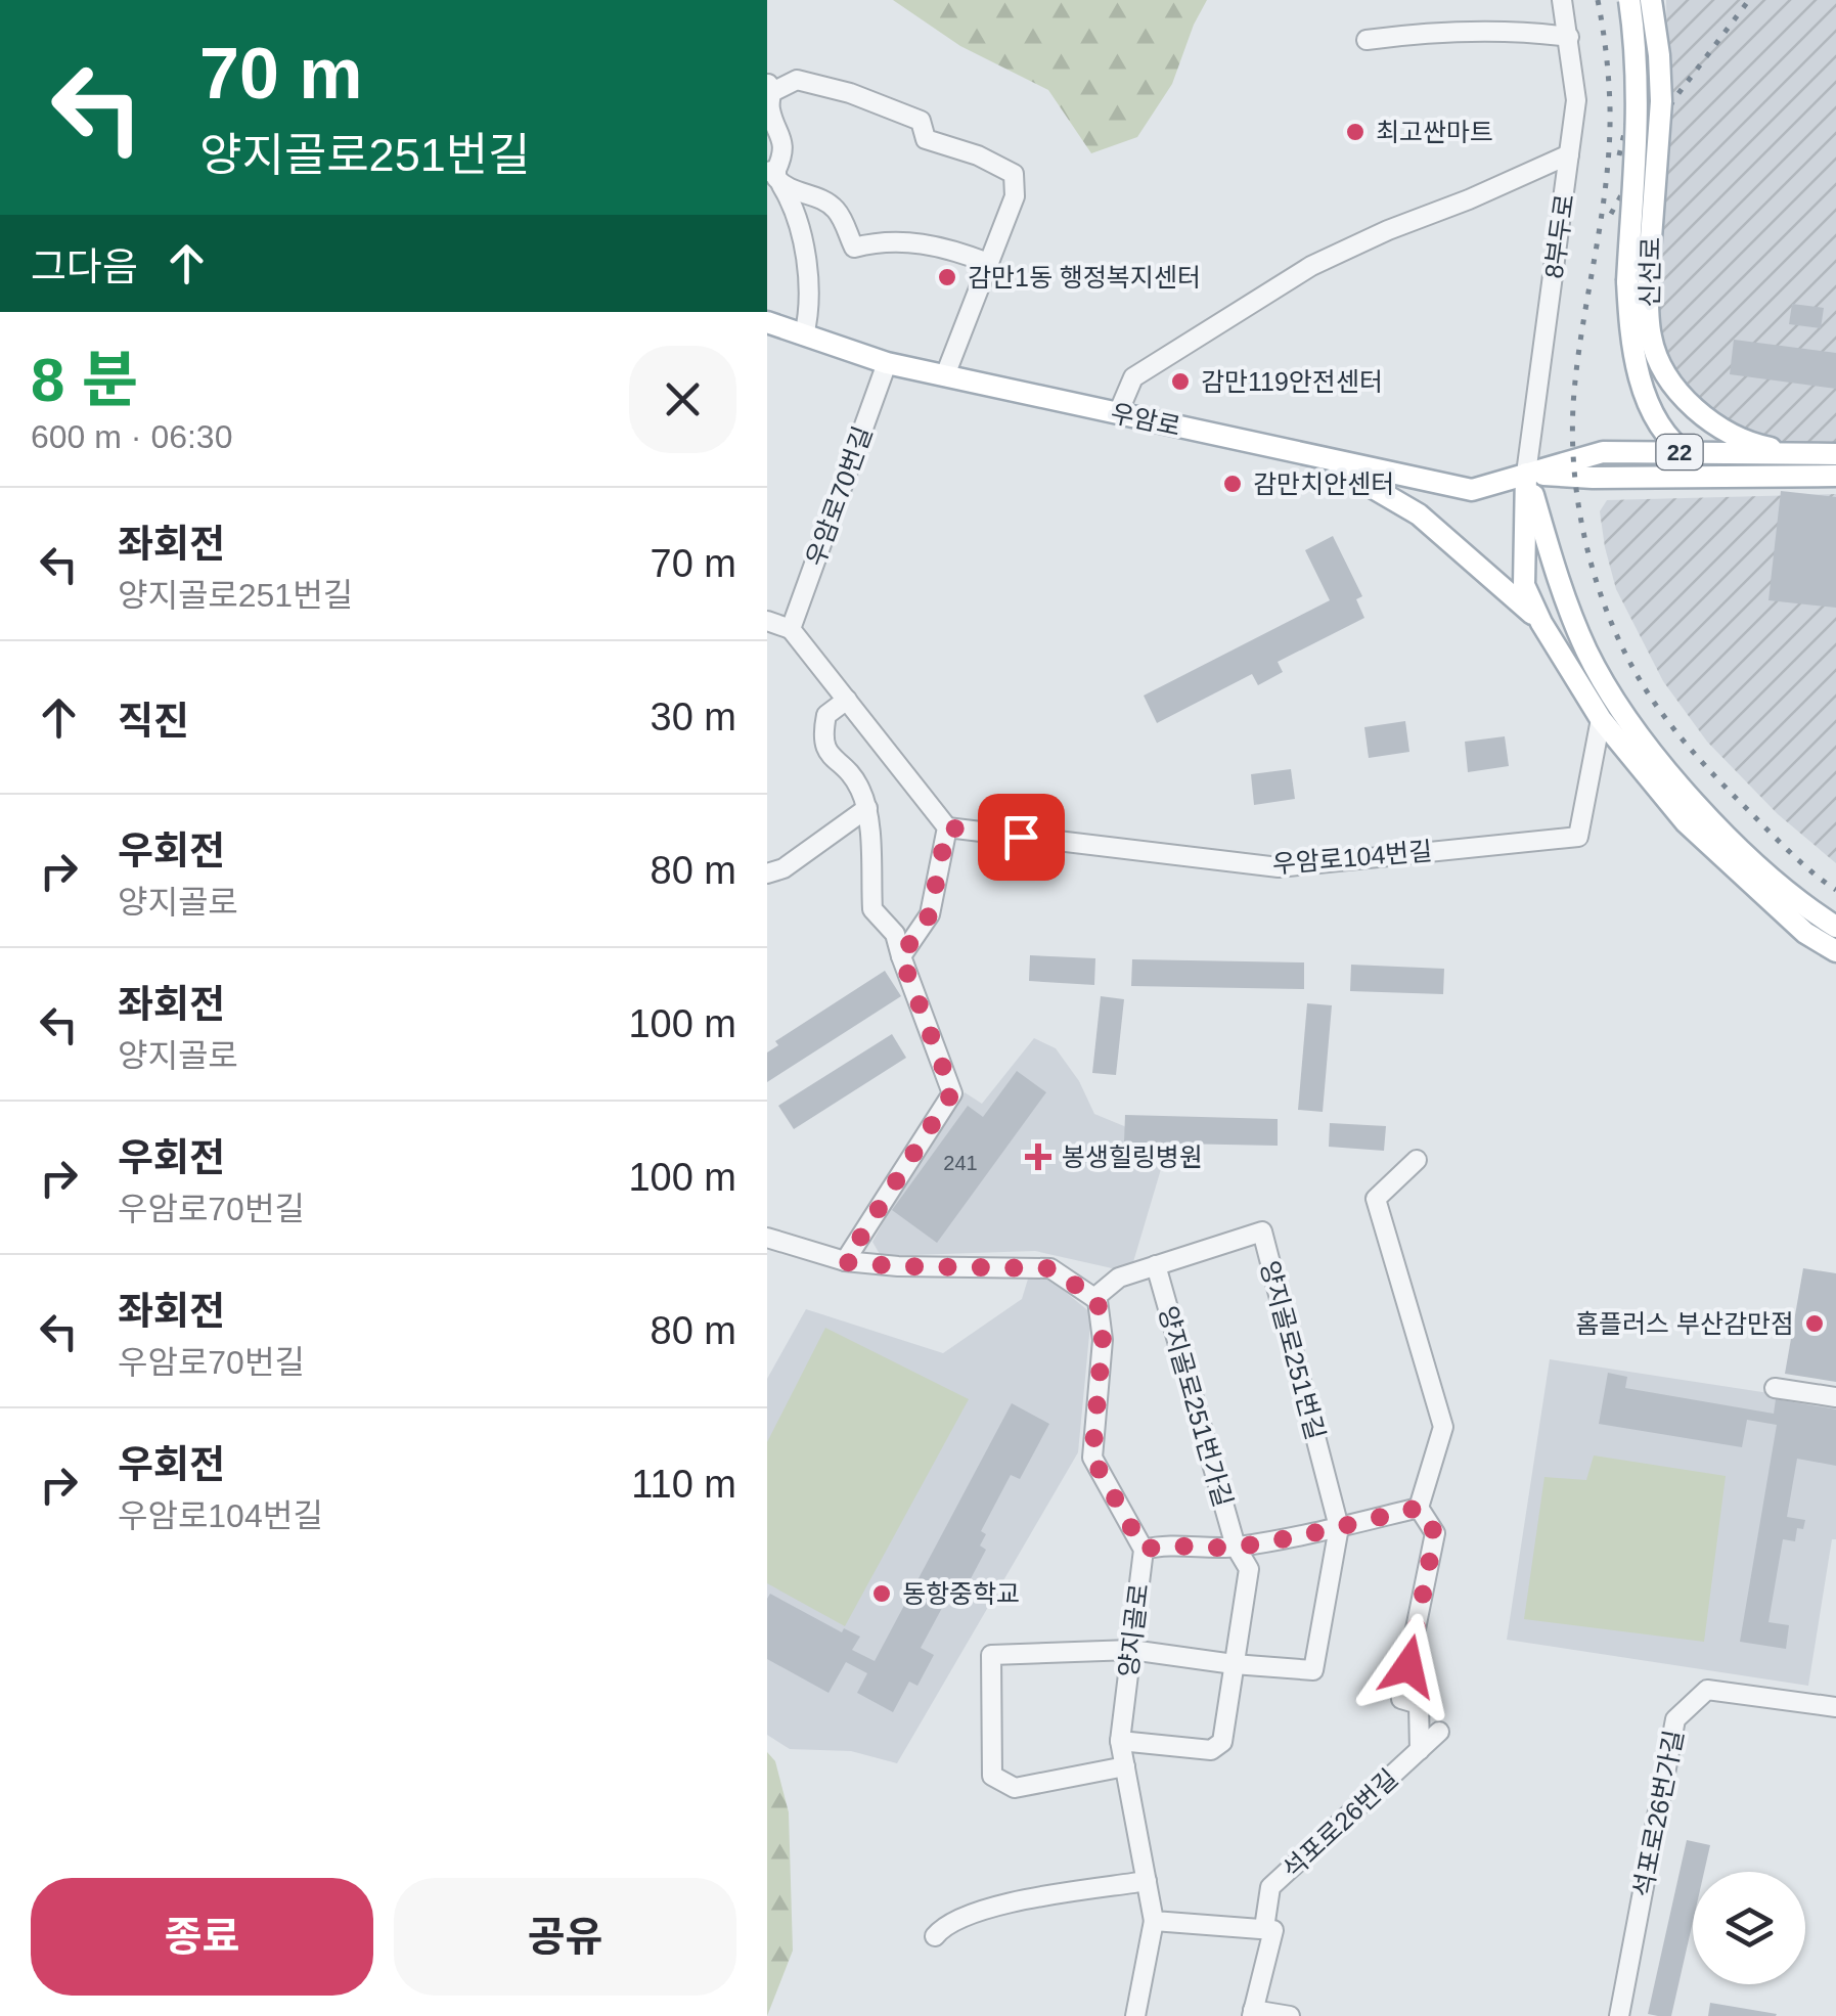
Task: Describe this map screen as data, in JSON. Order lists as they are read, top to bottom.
{
  "streets": {
    "main road": ["신선로", "우암로", "22"],
    "street": [
      "8부두로",
      "우암로70번길",
      "우암로104번길",
      "양지골로251번길",
      "양지골로251번가길",
      "양지골로",
      "석포로26번가길",
      "석포로26번길"
    ]
  },
  "crossings": [
    ["8부두로", "우암로"],
    ["8부두로", "22"],
    ["신선로", "22"],
    ["우암로", "22"],
    ["우암로", "우암로70번길"],
    ["양지골로251번길", "양지골로251번가길"],
    ["양지골로251번길", "양지골로"],
    ["양지골로251번가길", "양지골로"]
  ],
  "places": {
    "other": [
      "최고싼마트",
      "감만1동 행정복지센터",
      "감만119안전센터",
      "감만치안센터",
      "홈플러스 부산감만점",
      "동항중학교"
    ],
    "health": ["봉생힐링병원"]
  },
  "house_numbers": ["241"],
  "page": {
    "turn": ["70 m", "양지골로251번길"],
    "then": "그다음",
    "heading": ["8 분", "600 m · 06:30"],
    "list": [
      {
        "name": "좌회전",
        "note": "양지골로251번길",
        "value": "70 m"
      },
      {
        "name": "직진",
        "value": "30 m"
      },
      {
        "name": "우회전",
        "note": "양지골로",
        "value": "80 m"
      },
      {
        "name": "좌회전",
        "note": "양지골로",
        "value": "100 m"
      },
      {
        "name": "우회전",
        "note": "우암로70번길",
        "value": "100 m"
      },
      {
        "name": "좌회전",
        "note": "우암로70번길",
        "value": "80 m"
      },
      {
        "name": "우회전",
        "note": "우암로104번길",
        "value": "110 m"
      }
    ],
    "buttons": ["종료", "공유"]
  }
}
